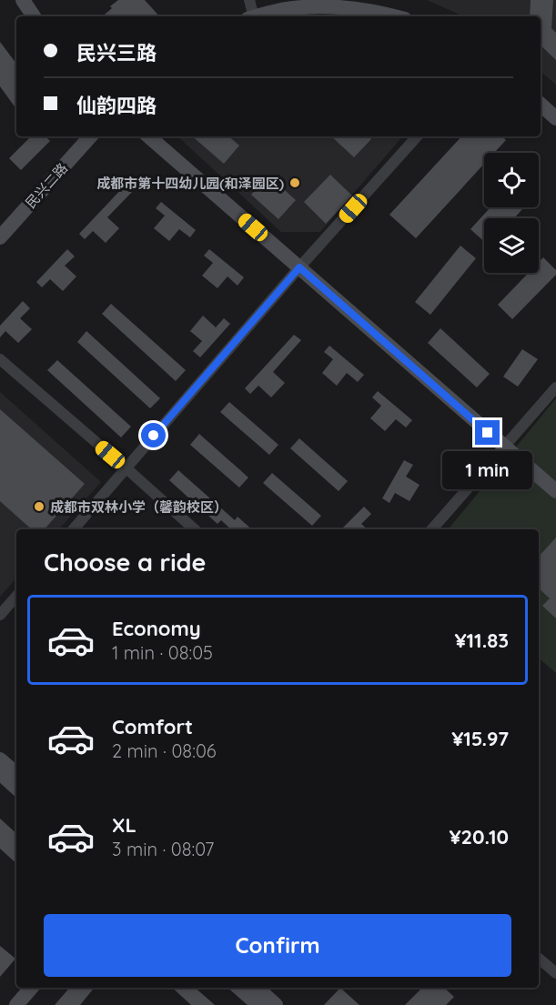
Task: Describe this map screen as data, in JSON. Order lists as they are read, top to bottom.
{
  "streets": {
    "street": ["民兴二路"]
  },
  "places": ["成都市第十四幼儿园(和泽园区)", "成都市双林小学（馨韵校区）"],
  "page": {
    "banner": ["民兴三路", "仙韵四路"],
    "bubble": "1 min",
    "heading": "Choose a ride",
    "list": [
      {
        "name": "Economy",
        "note": "1 min · 08:05",
        "value": "¥11.83"
      },
      {
        "name": "Comfort",
        "note": "2 min · 08:06",
        "value": "¥15.97"
      },
      {
        "name": "XL",
        "note": "3 min · 08:07",
        "value": "¥20.10"
      }
    ],
    "buttons": "Confirm"
  }
}
